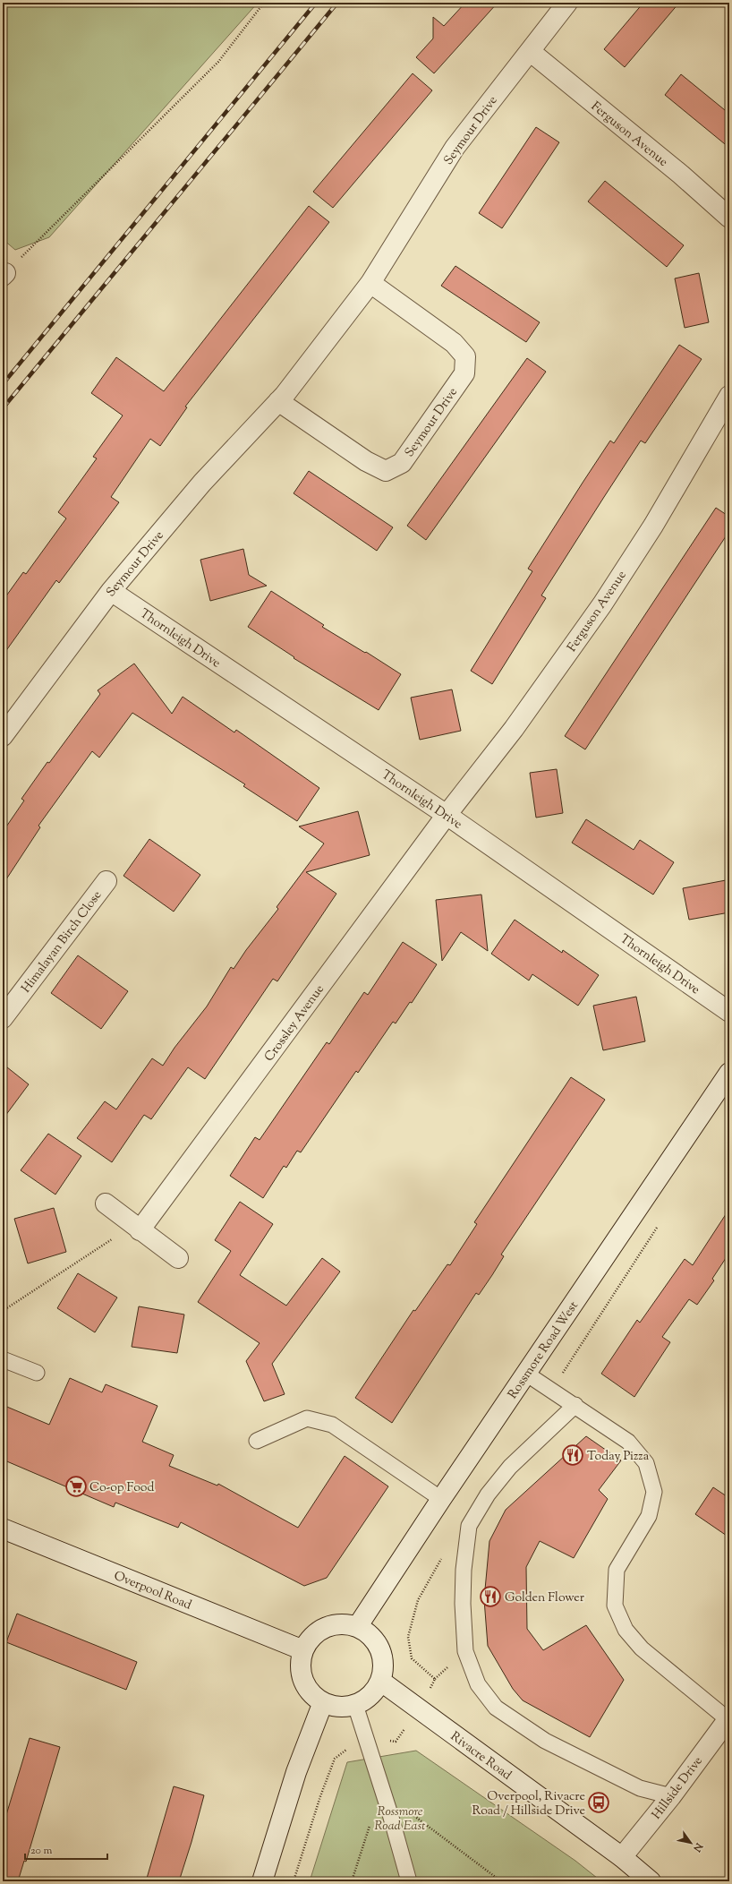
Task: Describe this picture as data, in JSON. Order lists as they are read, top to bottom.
{
  "streets": {
    "street": [
      "Seymour Drive",
      "Ferguson Avenue",
      "Thornleigh Drive",
      "Himalayan Birch Close",
      "Crossley Avenue",
      "Rossmore Road West",
      "Overpool Road",
      "Rivacre Road",
      "Hillside Drive"
    ]
  },
  "crossings": [
    ["Seymour Drive", "Ferguson Avenue"],
    ["Seymour Drive", "Thornleigh Drive"],
    ["Ferguson Avenue", "Thornleigh Drive"],
    ["Ferguson Avenue", "Crossley Avenue"],
    ["Thornleigh Drive", "Crossley Avenue"],
    ["Rossmore Road West", "Overpool Road"],
    ["Rossmore Road West", "Rivacre Road"],
    ["Overpool Road", "Rivacre Road"],
    ["Rivacre Road", "Hillside Drive"]
  ],
  "parks": ["Rossmore Road East"],
  "places": {
    "restaurant": ["Today Pizza", "Golden Flower"],
    "supermarket": ["Co-op Food"],
    "bus stop": ["Overpool, Rivacre Road / Hillside Drive"]
  },
  "scale_bar": "20 m",
  "north": "bottom right"
}
